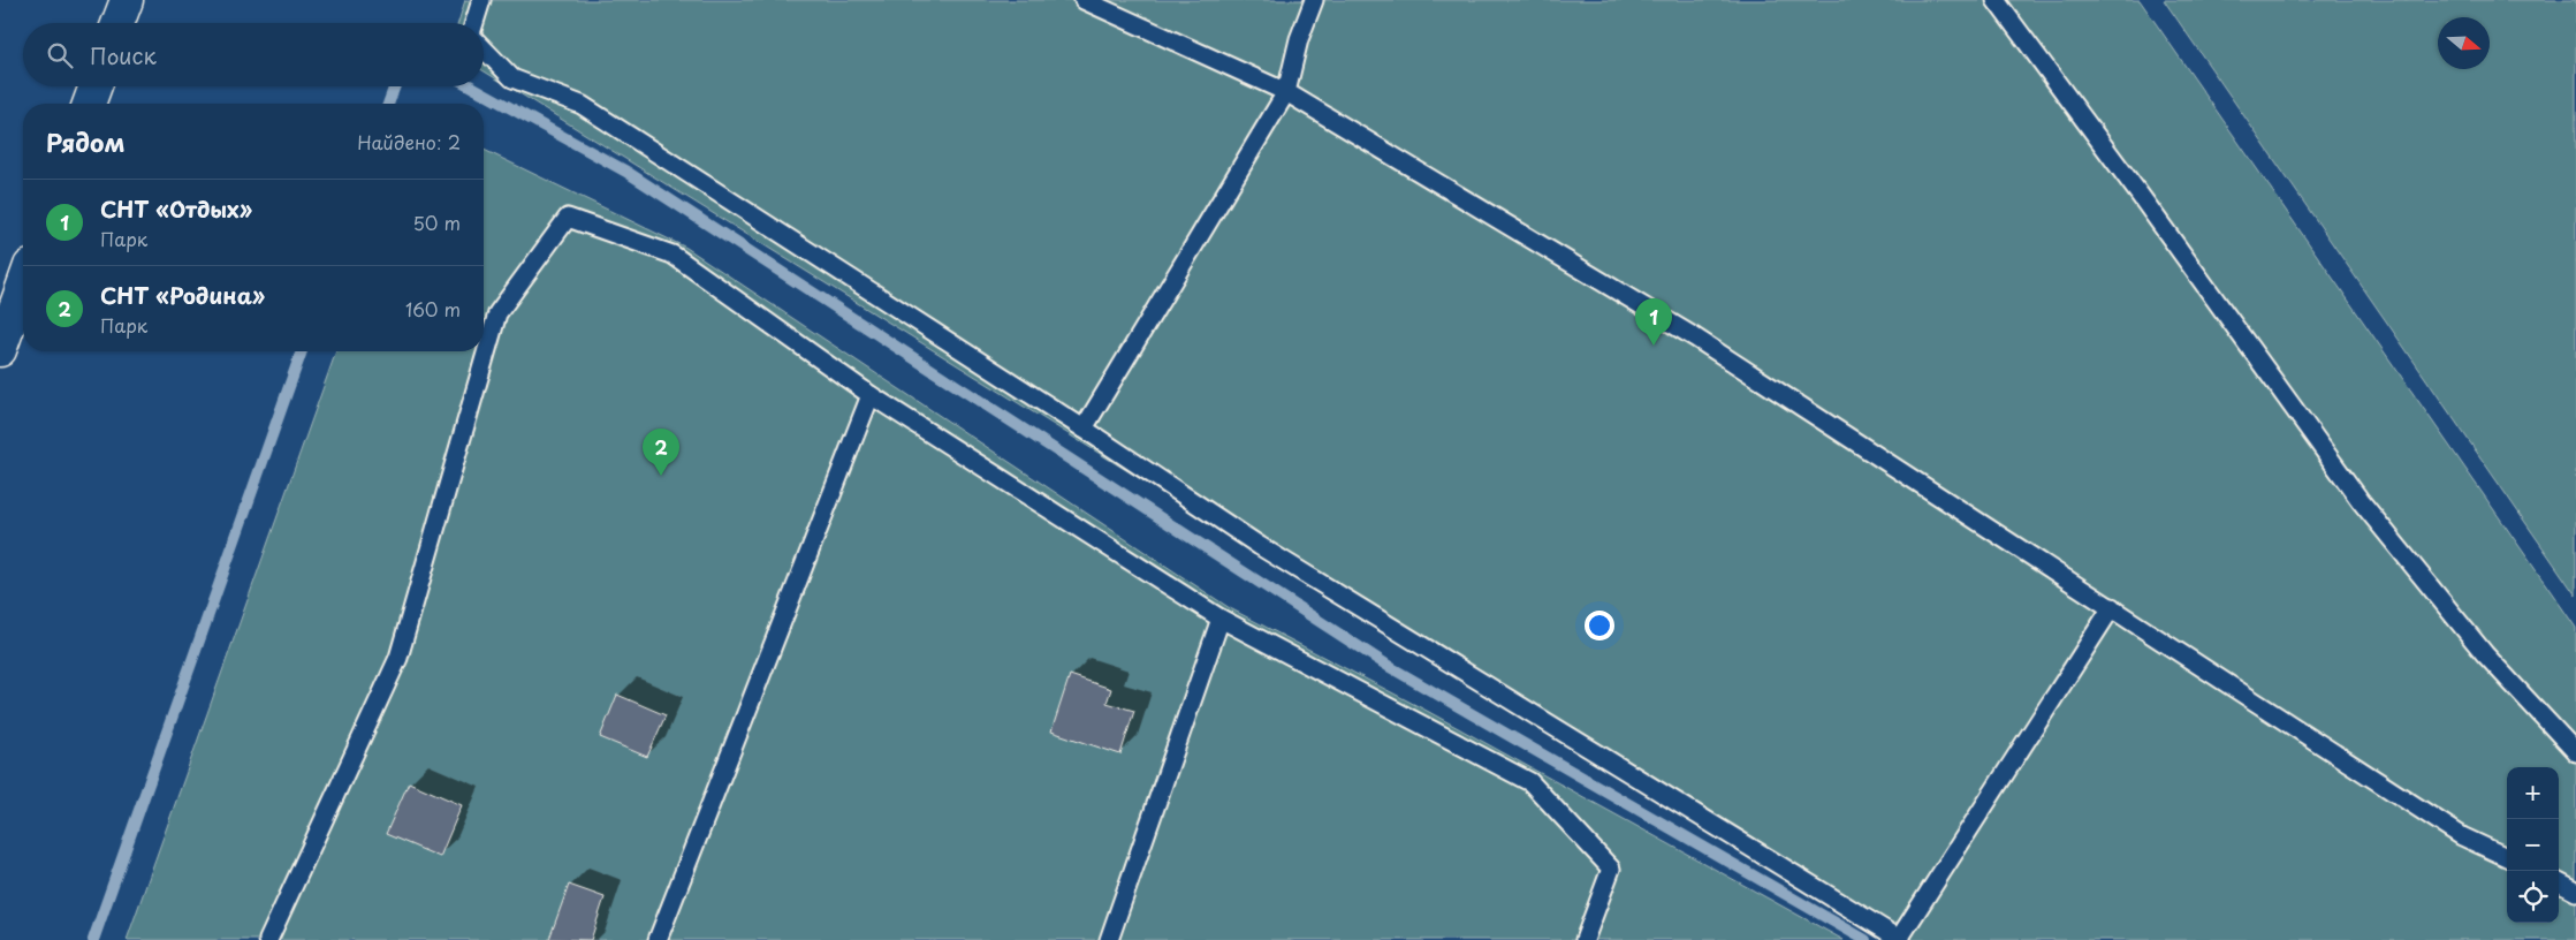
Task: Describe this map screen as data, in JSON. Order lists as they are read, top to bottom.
{
  "north": "right",
  "page": {
    "search": "Поиск",
    "heading": ["Рядом", "Найдено: 2"],
    "list": [
      {
        "mark": "1",
        "name": "СНТ «Отдых»",
        "note": "Парк",
        "value": "50 m"
      },
      {
        "mark": "2",
        "name": "СНТ «Родина»",
        "note": "Парк",
        "value": "160 m"
      }
    ],
    "pins": ["1", "2"],
    "map_buttons": ["+", "−"]
  }
}
